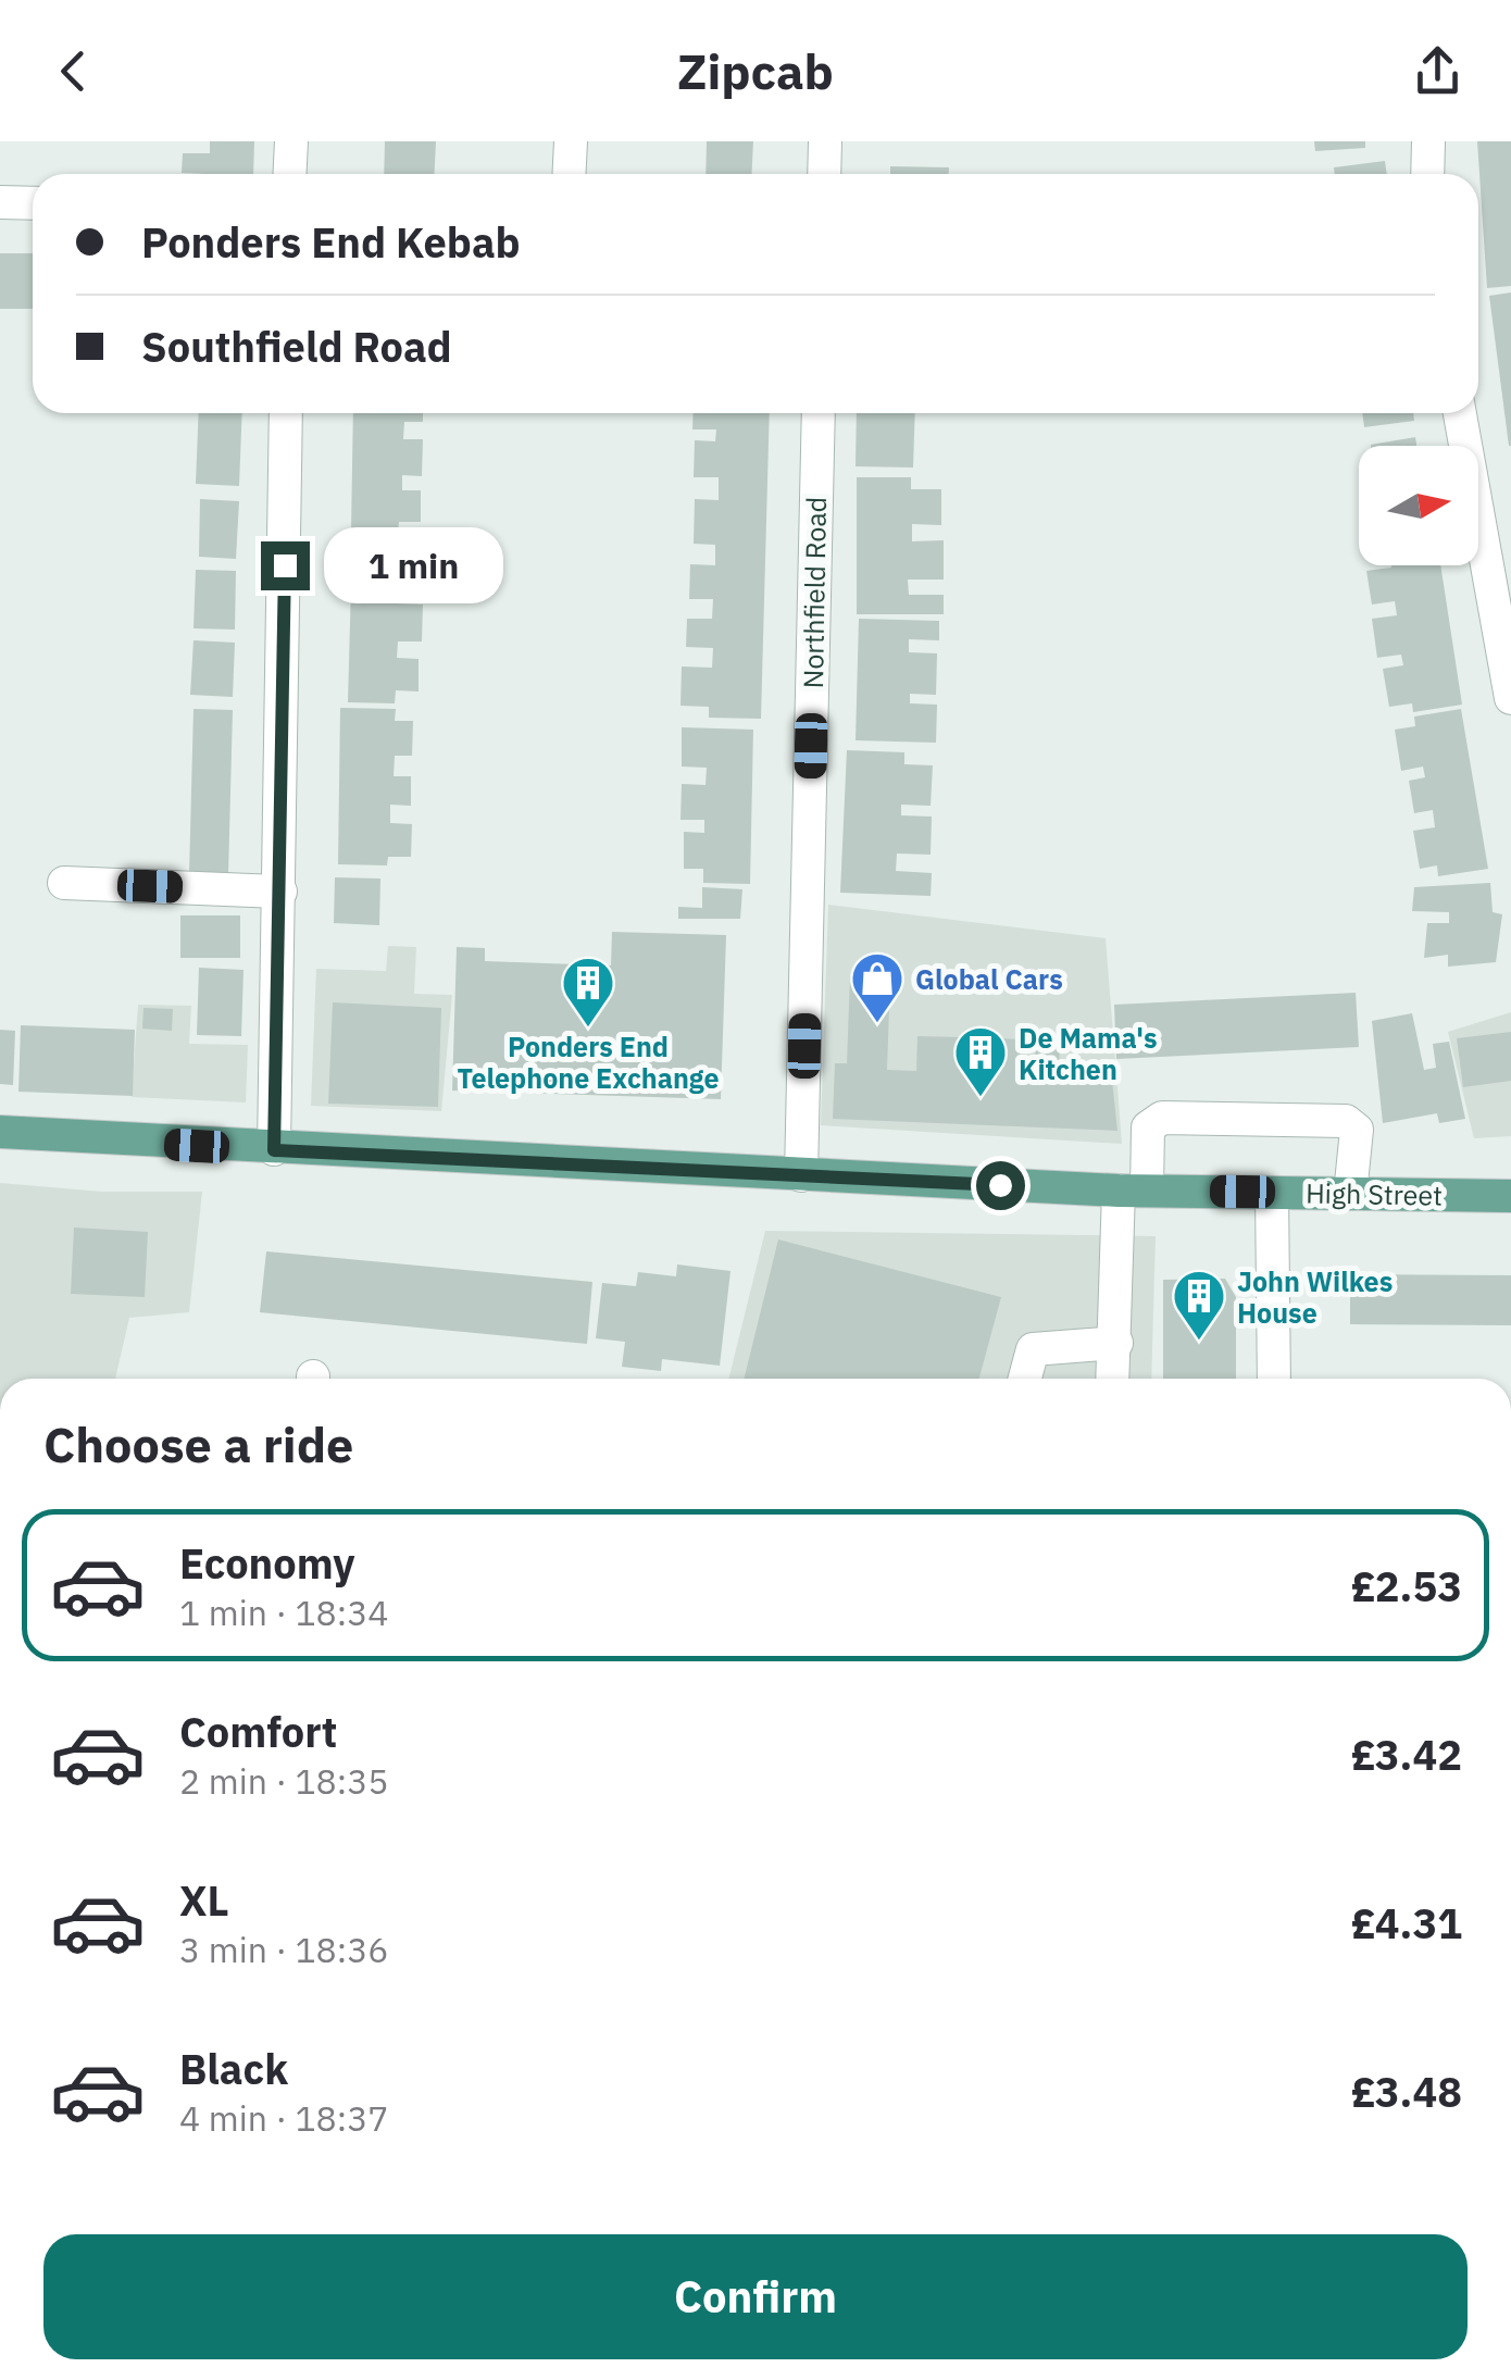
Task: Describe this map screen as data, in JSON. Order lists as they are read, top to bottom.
{
  "streets": {
    "main road": ["High Street"],
    "street": ["Northfield Road"]
  },
  "crossings": [
    ["Northfield Road", "High Street"]
  ],
  "places": {
    "shop": ["Global Cars"],
    "building": ["Ponders End Telephone Exchange", "De Mama's Kitchen", "John Wilkes House"]
  },
  "north": "right",
  "page": {
    "header": "Zipcab",
    "banner": ["Ponders End Kebab", "Southfield Road"],
    "bubble": "1 min",
    "heading": "Choose a ride",
    "list": [
      {
        "name": "Economy",
        "note": "1 min · 18:34",
        "value": "£2.53"
      },
      {
        "name": "Comfort",
        "note": "2 min · 18:35",
        "value": "£3.42"
      },
      {
        "name": "XL",
        "note": "3 min · 18:36",
        "value": "£4.31"
      },
      {
        "name": "Black",
        "note": "4 min · 18:37",
        "value": "£3.48"
      }
    ],
    "buttons": "Confirm"
  }
}
